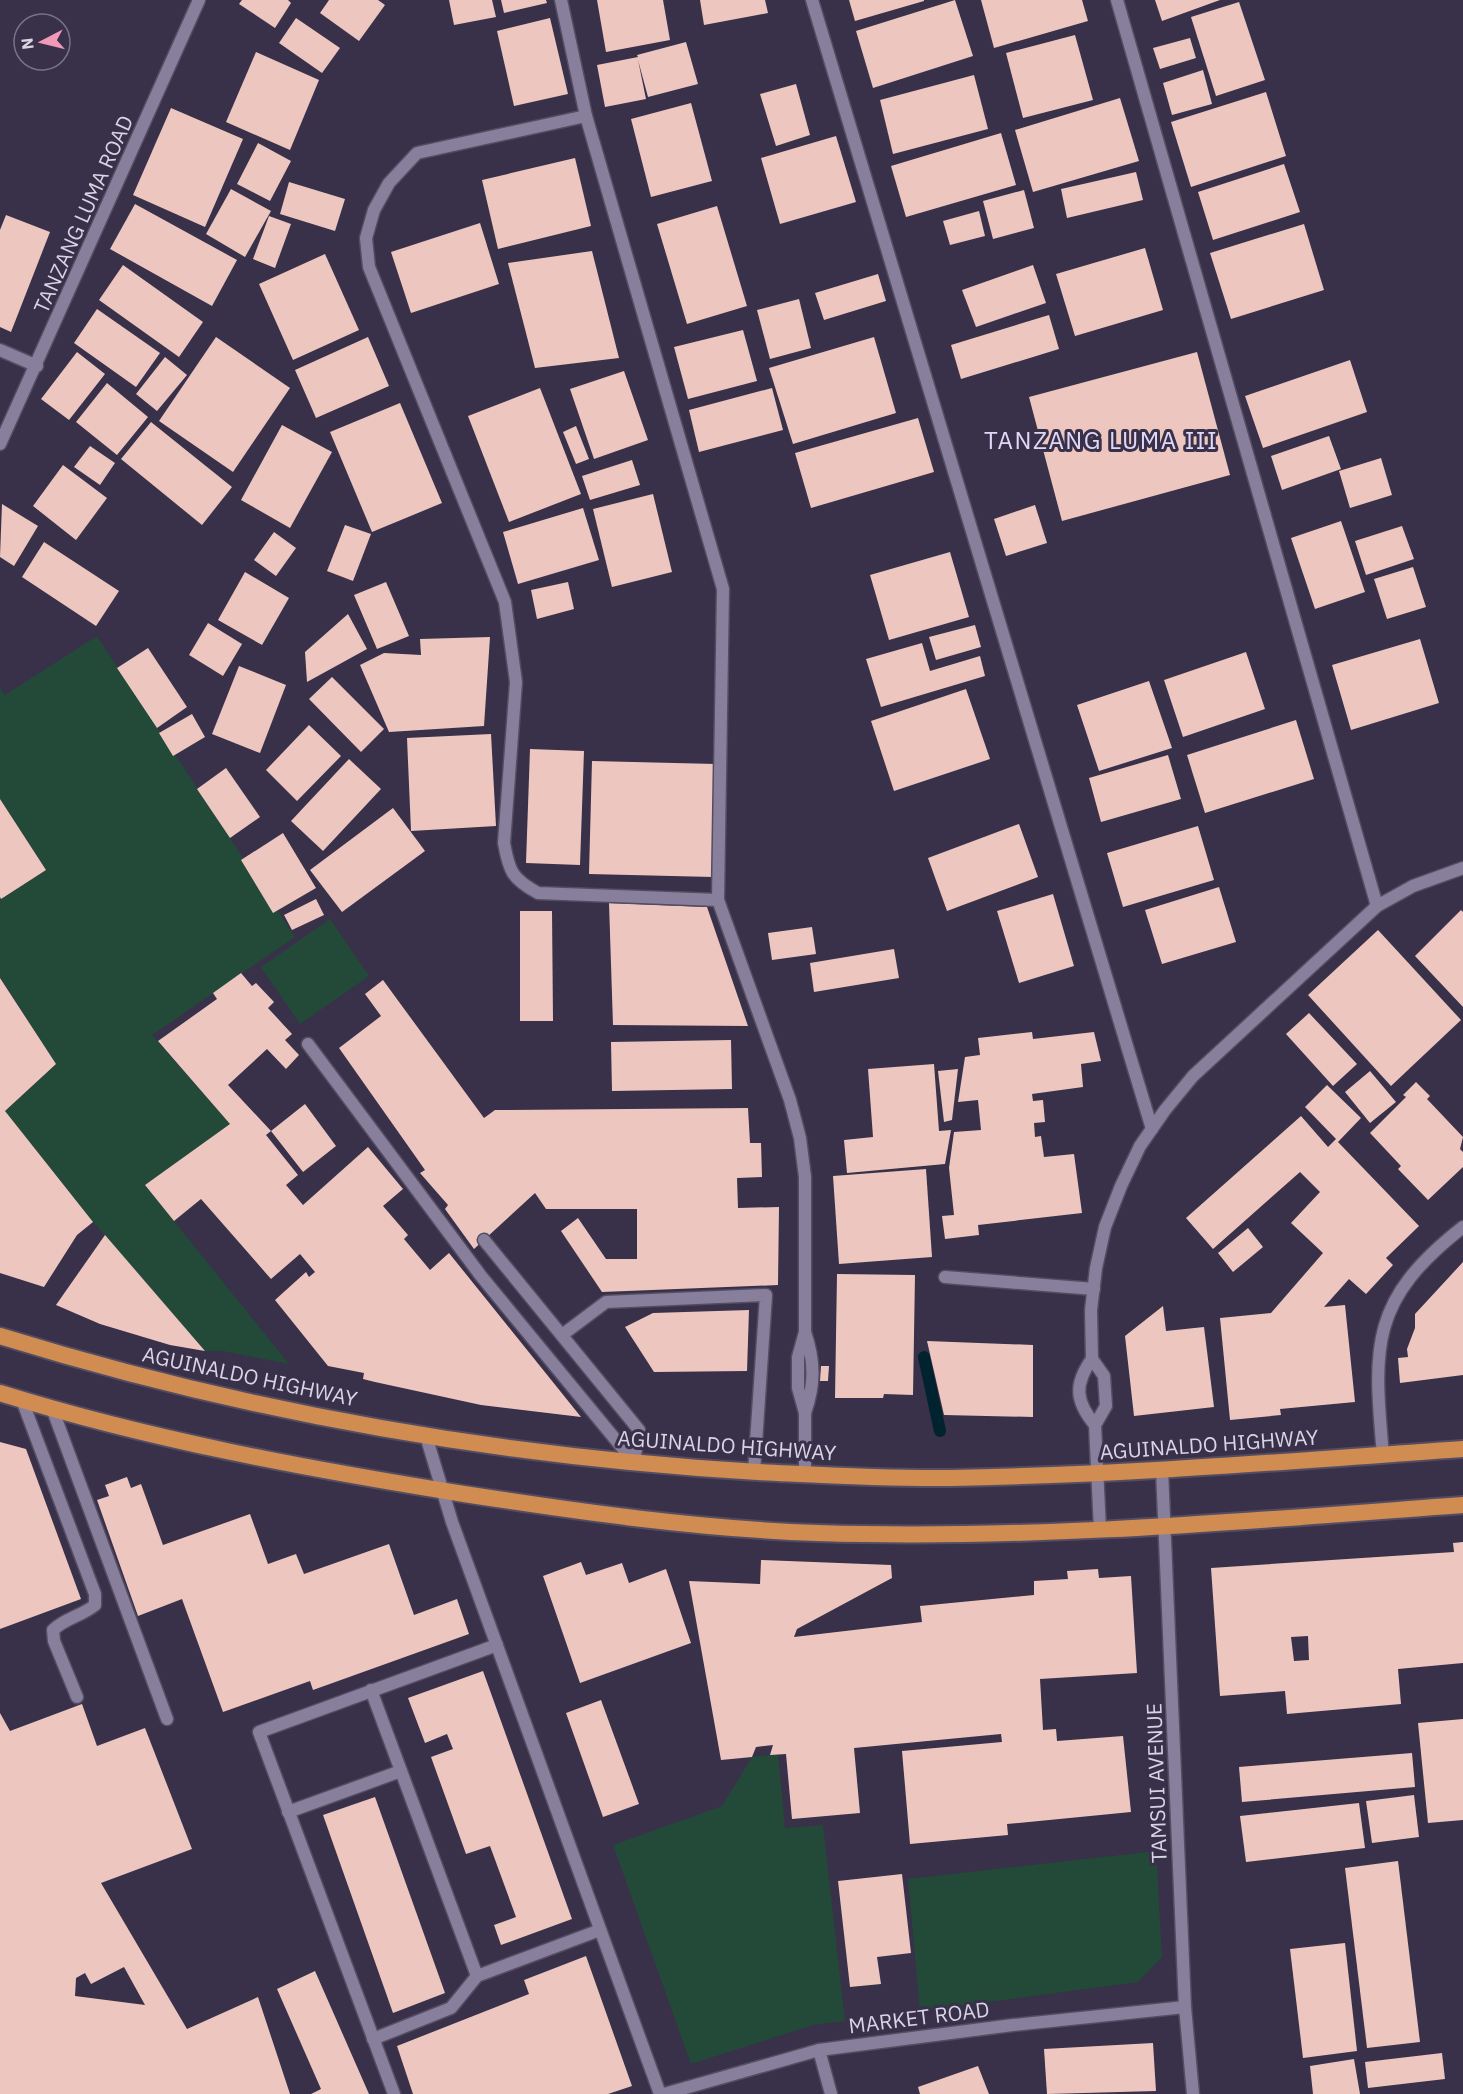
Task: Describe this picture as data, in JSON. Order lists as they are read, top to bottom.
{
  "streets": {
    "highway": ["AGUINALDO HIGHWAY"],
    "street": ["TANZANG LUMA ROAD", "TAMSUI AVENUE", "MARKET ROAD"]
  },
  "crossings": [
    ["AGUINALDO HIGHWAY", "TAMSUI AVENUE"],
    ["TAMSUI AVENUE", "MARKET ROAD"]
  ],
  "districts": ["TANZANG LUMA III"],
  "north": "left"
}
